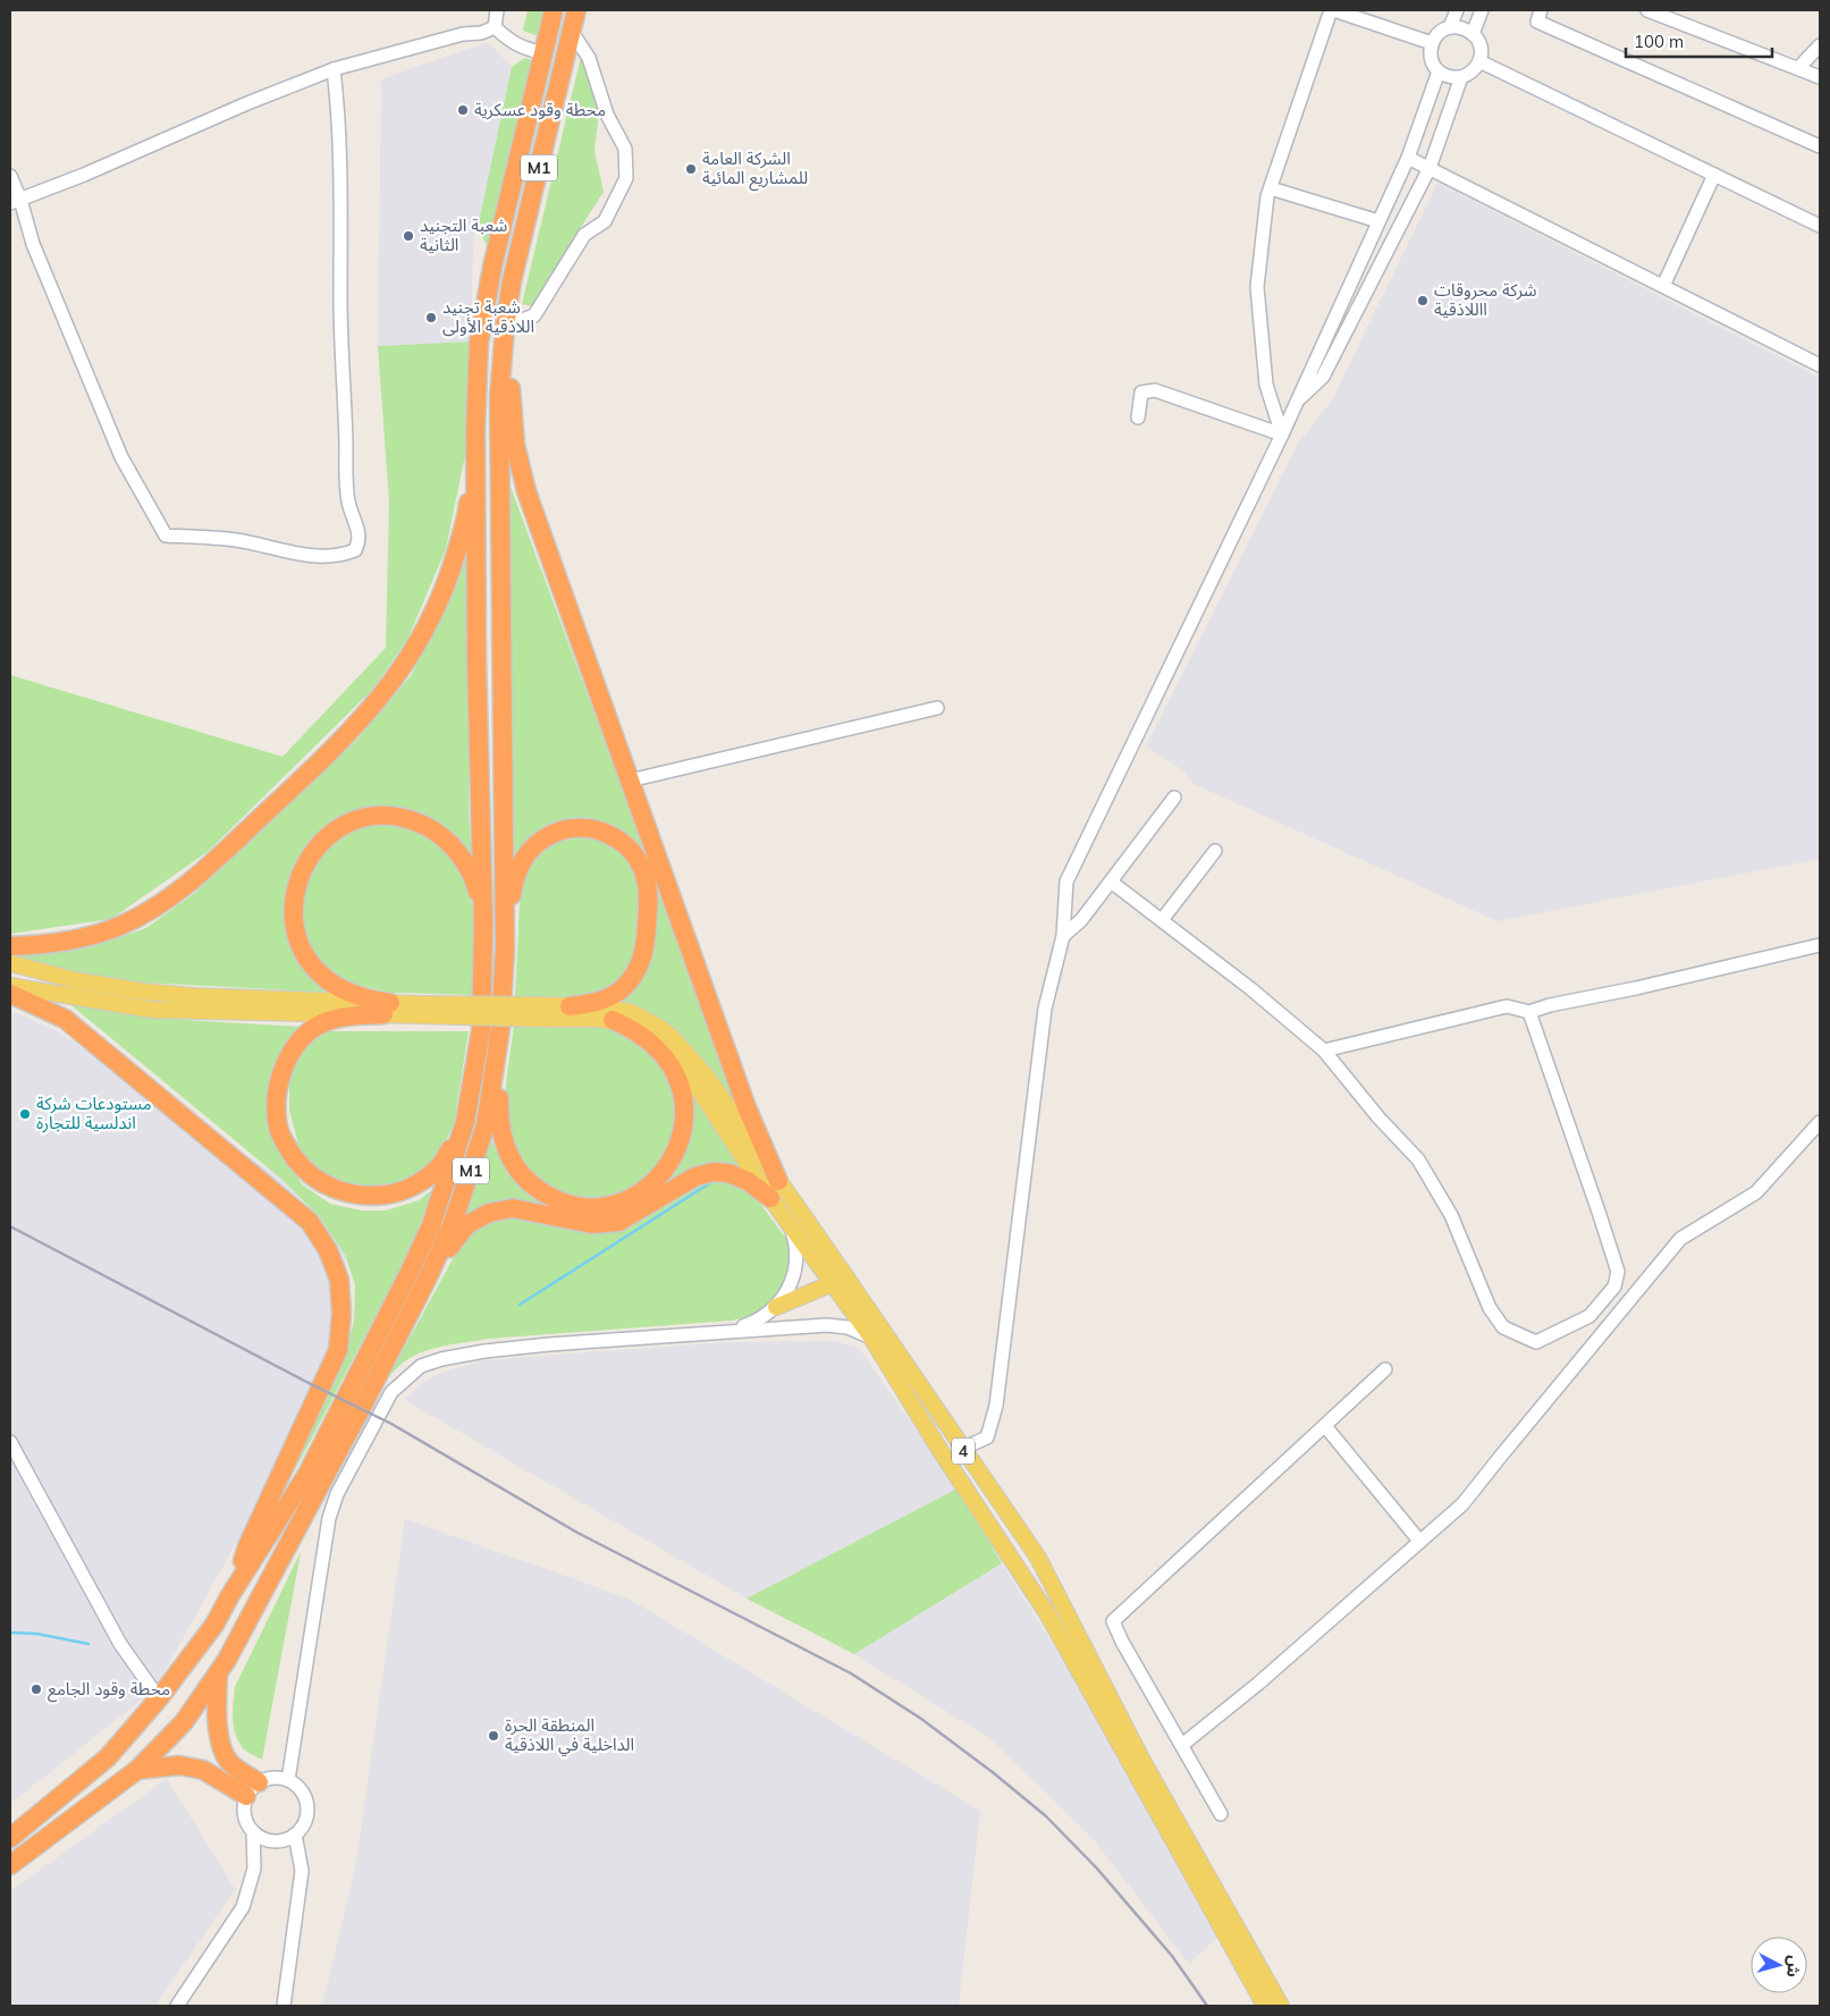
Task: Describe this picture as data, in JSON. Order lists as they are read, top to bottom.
{
  "streets": {
    "highway": ["M1"],
    "main road": ["4"]
  },
  "places": [
    "محطة وقود عسكرية",
    "الشركة العامة للمشاريع المائية",
    "شعبة التجنيد الثانية",
    "شركة محروقات االلاذقية",
    "شعبة تجنيد اللاذقية الأولى",
    "مستودعات شركة اندلسية للتجارة",
    "محطة وقود الجامع",
    "المنطقة الحرة الداخلية في اللاذقية"
  ],
  "scale_bar": "100 m",
  "north": "right"
}
